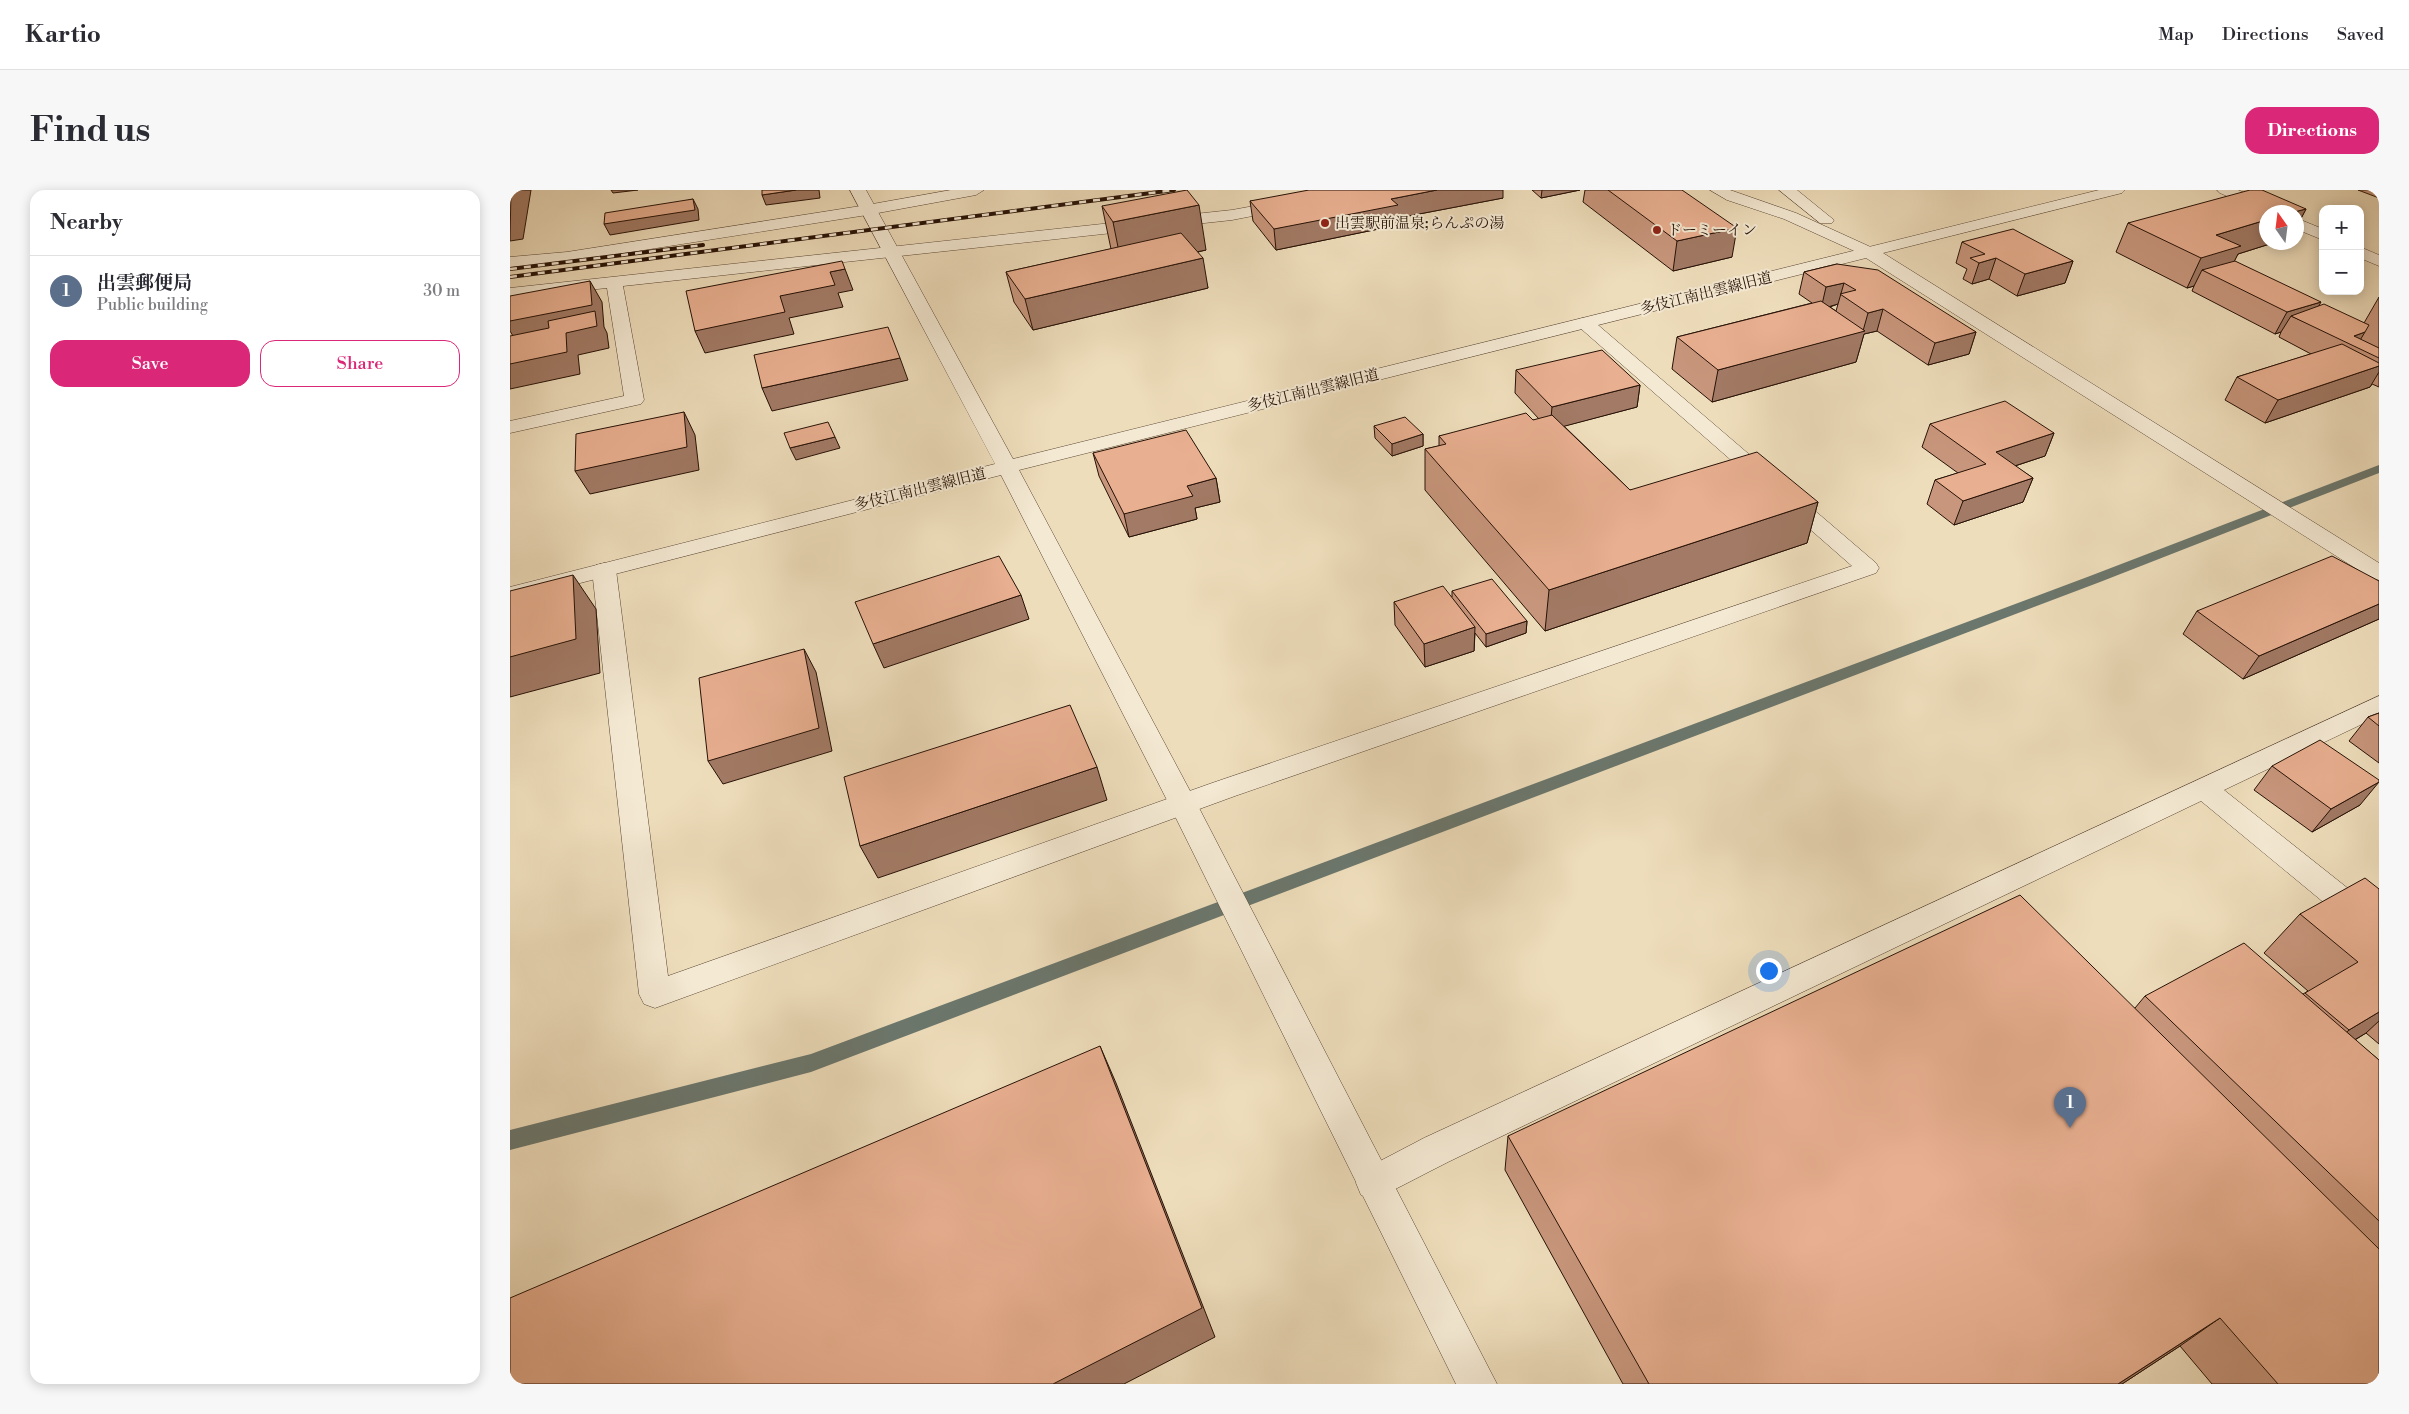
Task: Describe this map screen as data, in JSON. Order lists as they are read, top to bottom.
{
  "streets": {
    "street": ["多伎江南出雲線旧道"]
  },
  "places": ["出雲駅前温泉;らんぷの湯", "ドーミーイン"],
  "north": "top",
  "page": {
    "header": "Kartio",
    "nav": ["Map", "Directions", "Saved"],
    "buttons": [
      "Directions",
      ["Save", "Share"]
    ],
    "title": "Find us",
    "heading": "Nearby",
    "map_buttons": ["+", "−"],
    "list": [
      {
        "mark": "1",
        "name": "出雲郵便局",
        "note": "Public building",
        "value": "30 m"
      }
    ],
    "pins": "1"
  }
}
